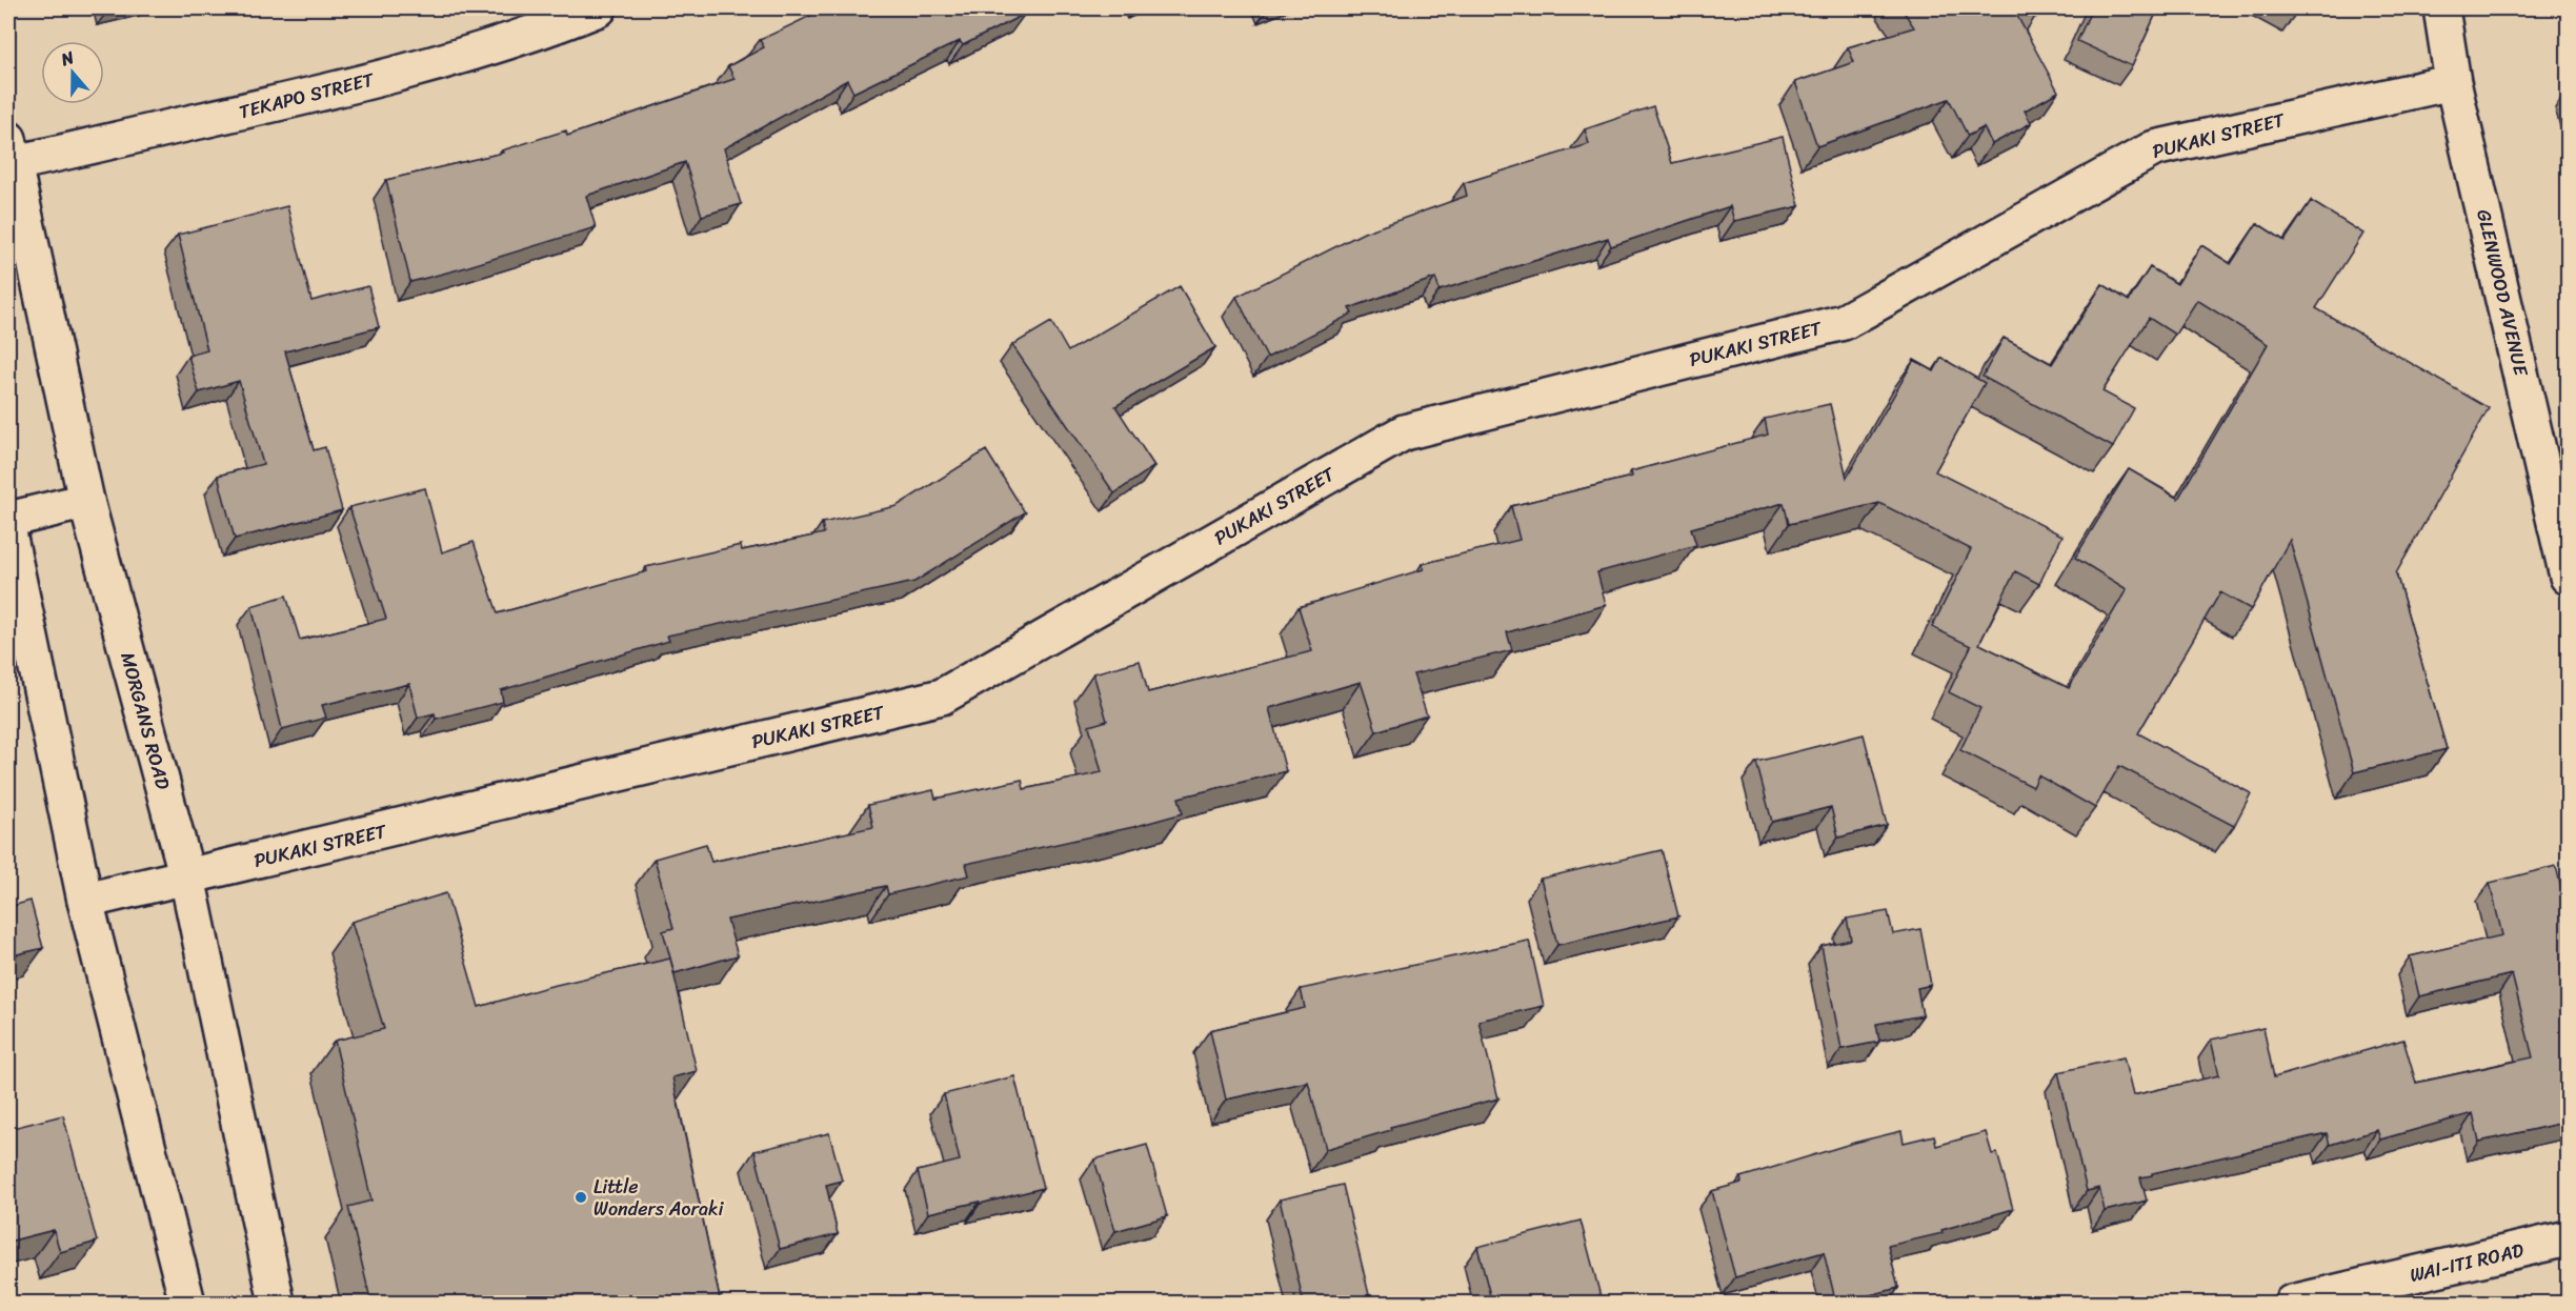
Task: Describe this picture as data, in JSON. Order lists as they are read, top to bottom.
{
  "streets": {
    "street": [
      "TEKAPO STREET",
      "PUKAKI STREET",
      "GLENWOOD AVENUE",
      "MORGANS ROAD",
      "WAI-ITI ROAD"
    ]
  },
  "crossings": [
    ["TEKAPO STREET", "MORGANS ROAD"],
    ["PUKAKI STREET", "GLENWOOD AVENUE"],
    ["PUKAKI STREET", "MORGANS ROAD"]
  ],
  "places": ["Little Wonders Aoraki"],
  "north": "top"
}
